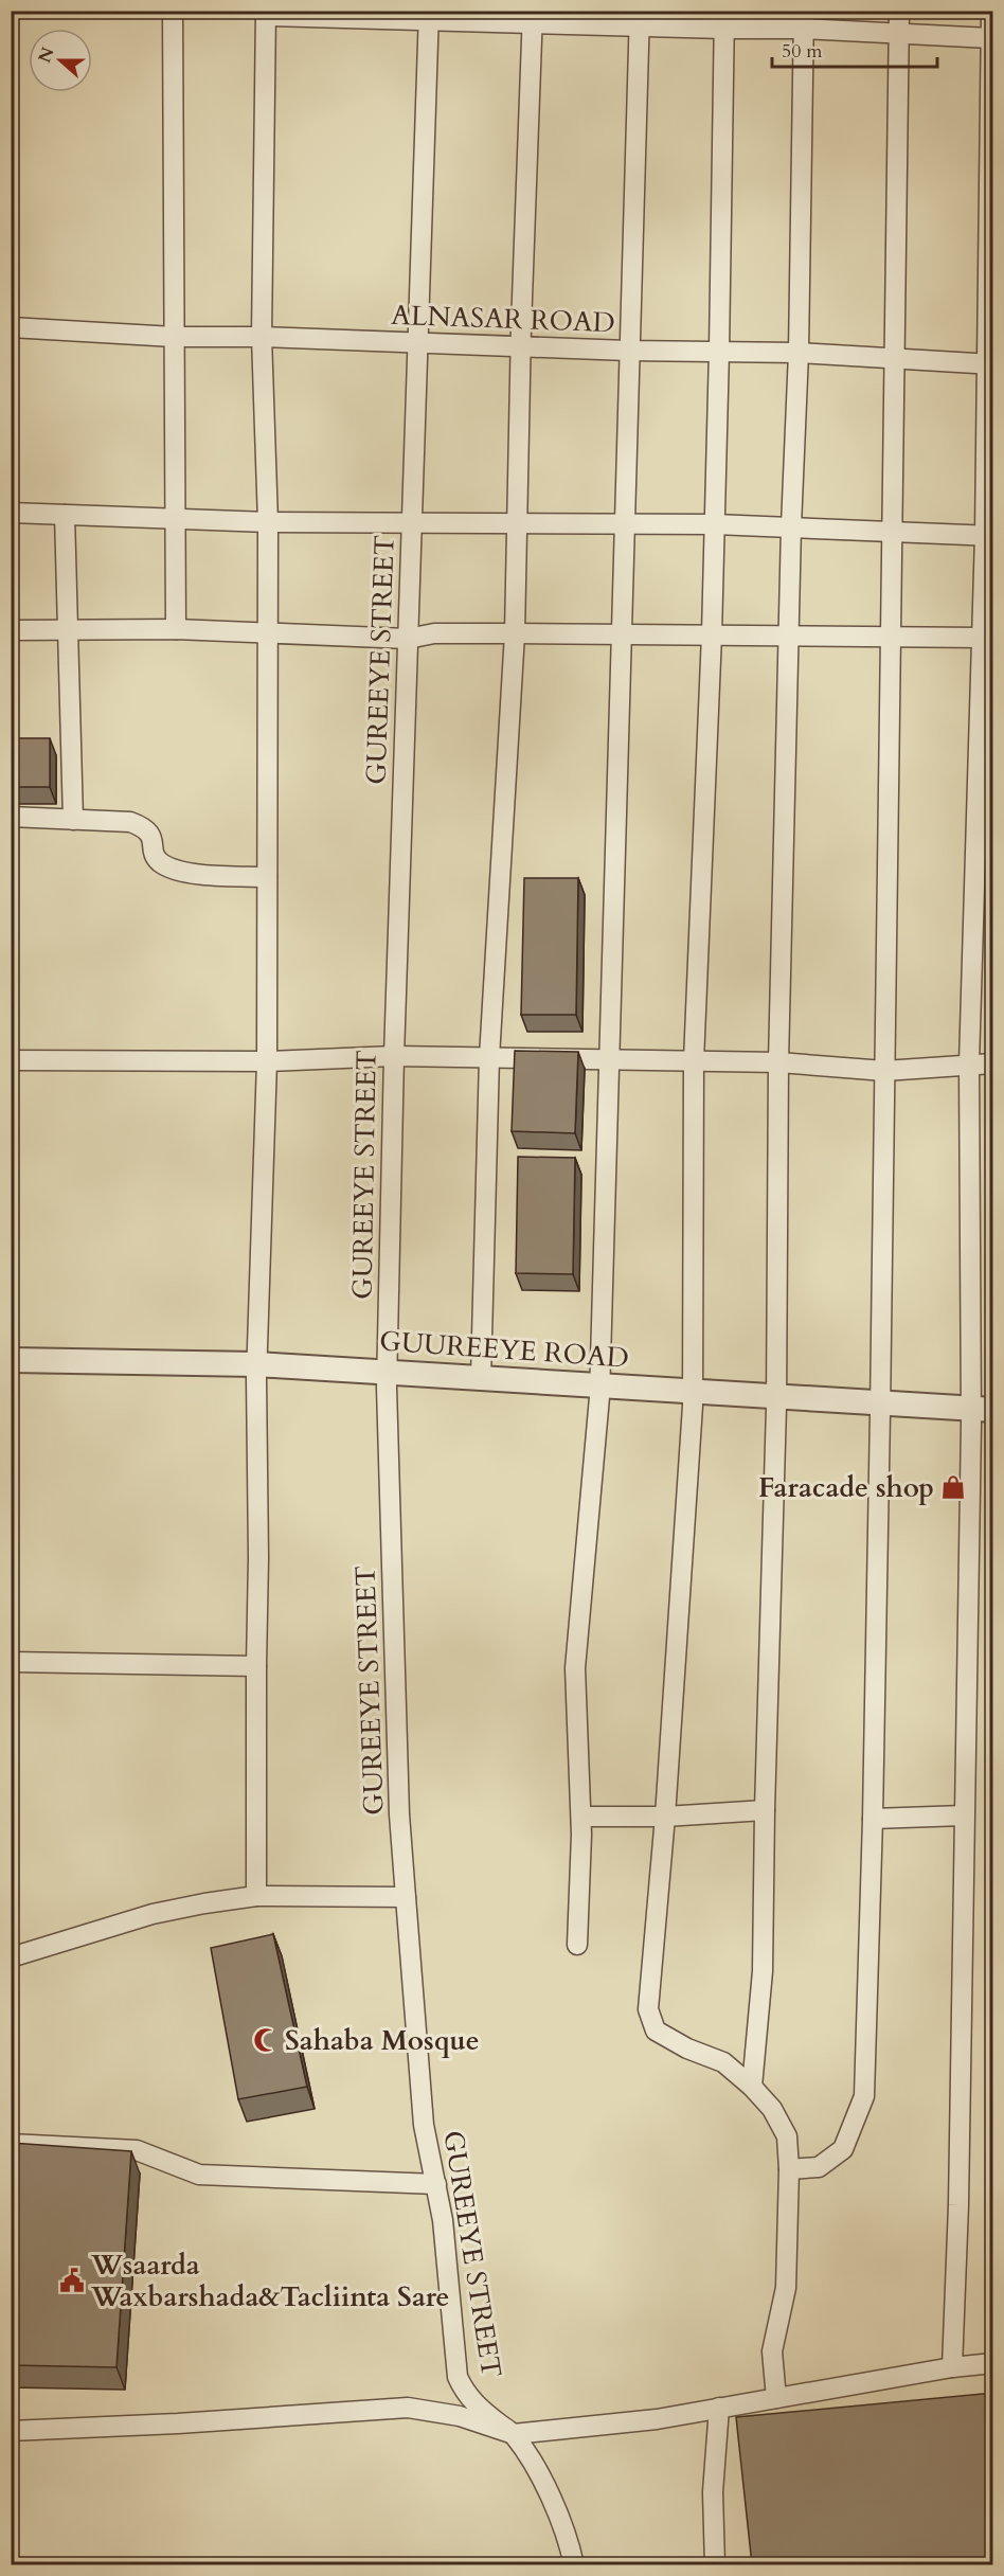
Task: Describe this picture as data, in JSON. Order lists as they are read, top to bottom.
{
  "streets": {
    "street": ["ALNASAR ROAD", "GUREEYE STREET", "GUUREEYE ROAD"]
  },
  "crossings": [
    ["ALNASAR ROAD", "GUREEYE STREET"],
    ["GUREEYE STREET", "GUUREEYE ROAD"]
  ],
  "places": {
    "shop": ["Faracade shop"],
    "mosque": ["Sahaba Mosque"],
    "public building": ["Wsaarda Waxbarshada&Tacliinta Sare"]
  },
  "scale_bar": "50 m",
  "north": "left"
}
